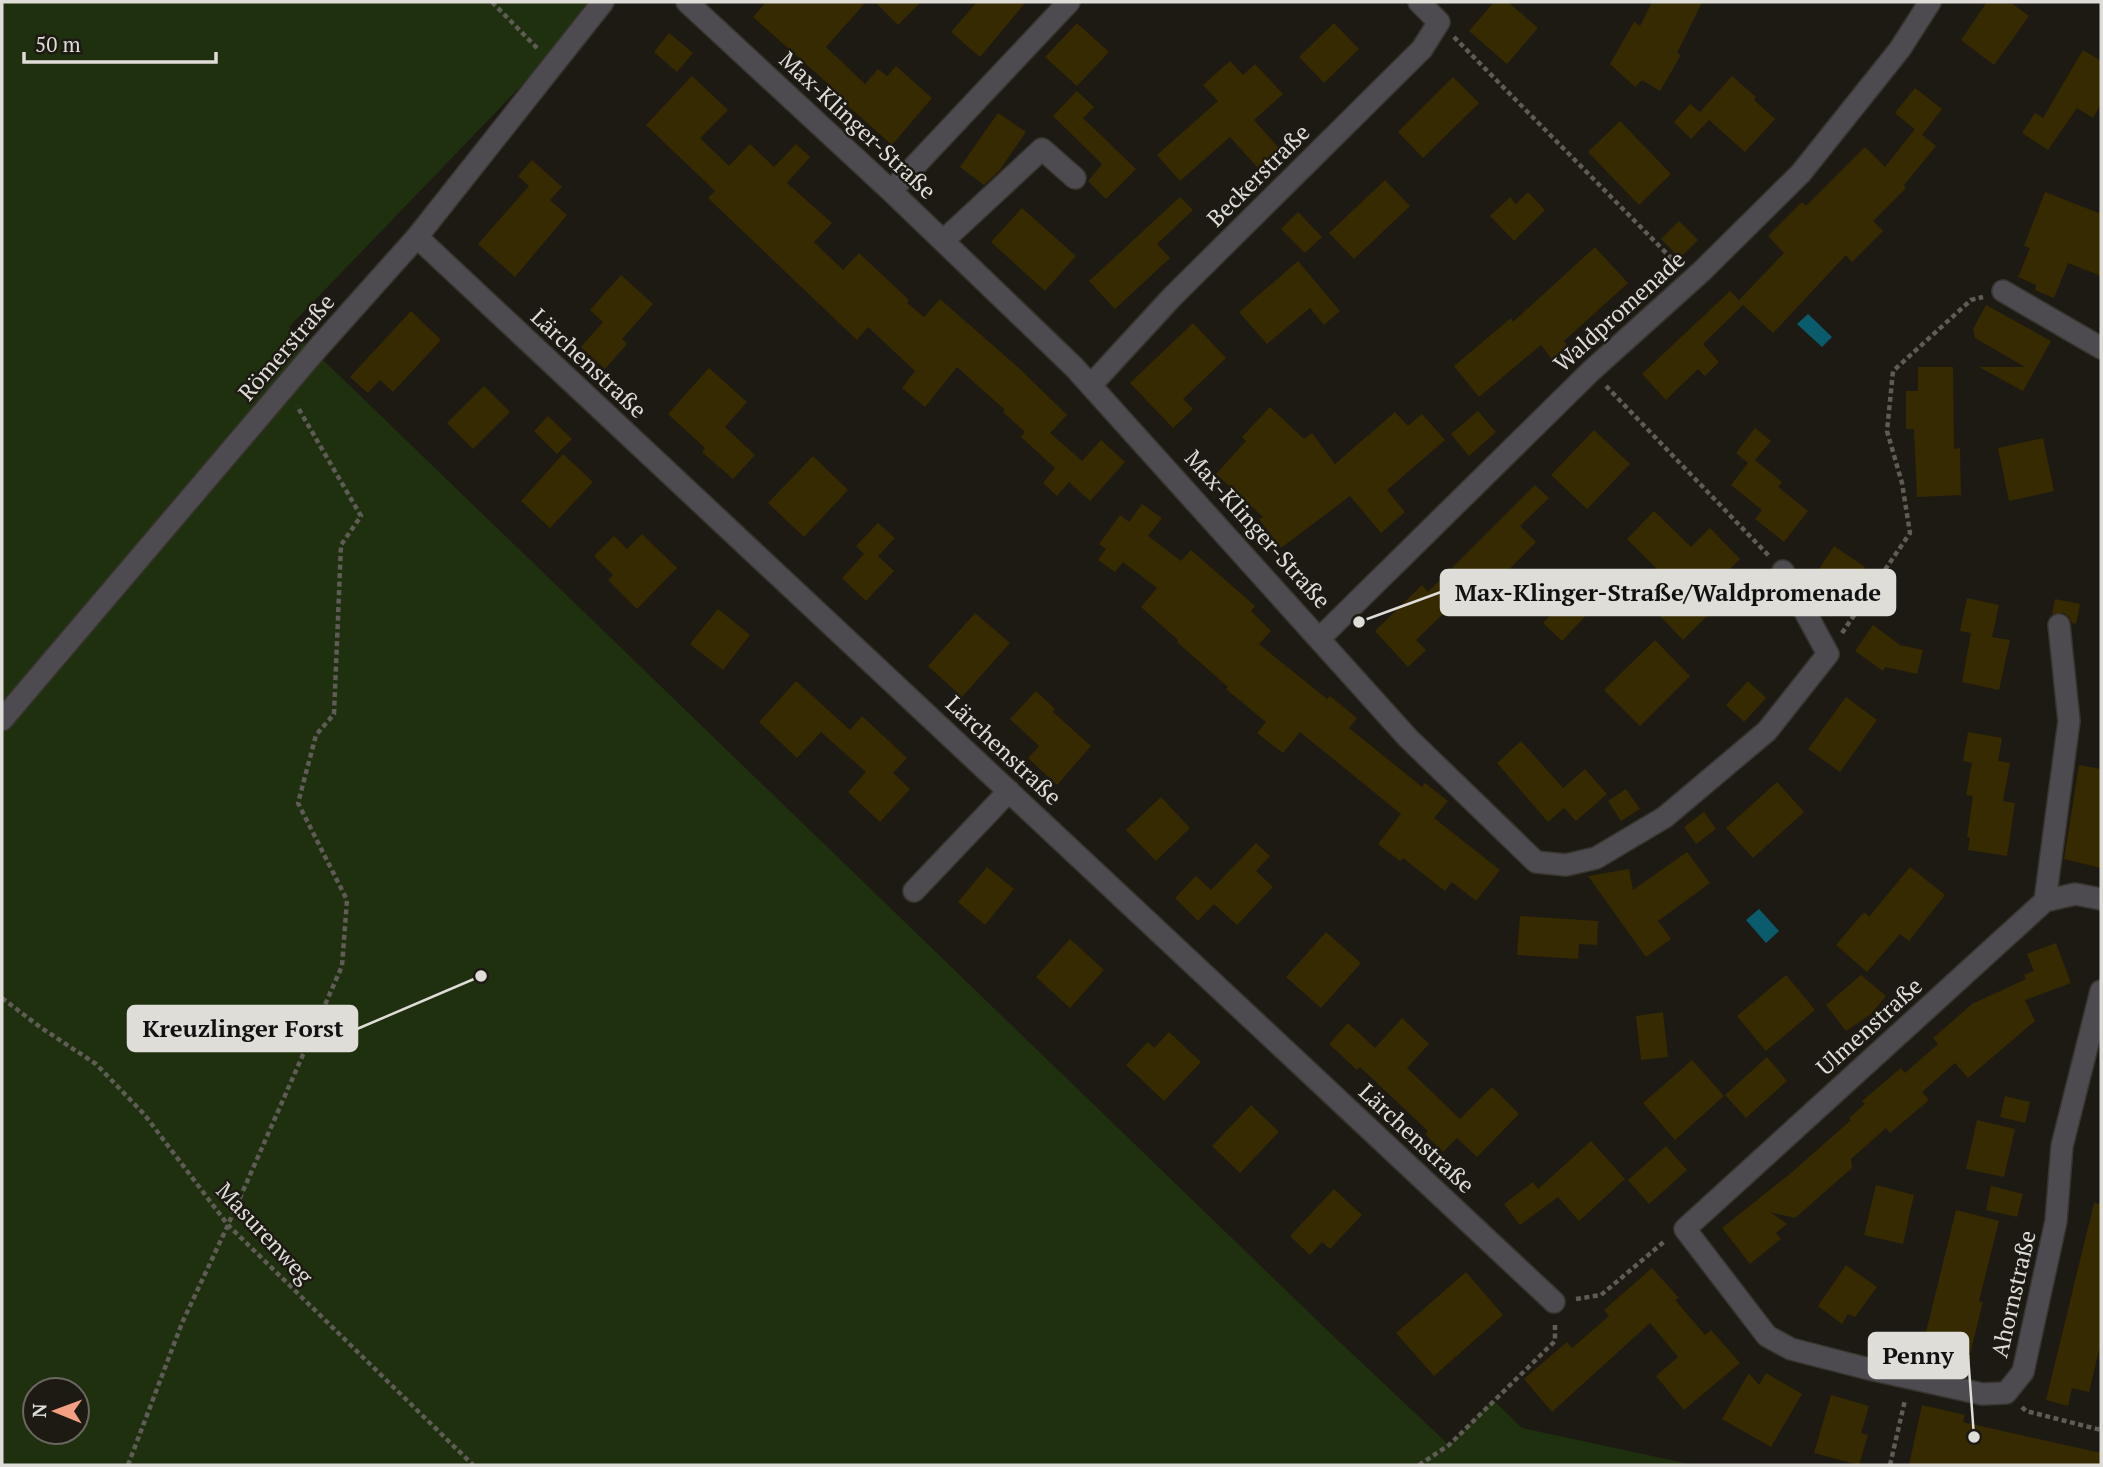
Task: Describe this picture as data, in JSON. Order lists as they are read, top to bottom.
{
  "streets": {
    "street": [
      "Max-Klinger-Straße",
      "Beckerstraße",
      "Waldpromenade",
      "Römerstraße",
      "Lärchenstraße",
      "Ulmenstraße",
      "Ahornstraße"
    ],
    "path": ["Masurenweg"]
  },
  "crossings": [
    ["Max-Klinger-Straße", "Beckerstraße"],
    ["Max-Klinger-Straße", "Waldpromenade"],
    ["Römerstraße", "Lärchenstraße"],
    ["Ulmenstraße", "Ahornstraße"]
  ],
  "places": ["Max-Klinger-Straße/Waldpromenade", "Kreuzlinger Forst", "Penny"],
  "scale_bar": "50 m",
  "north": "left"
}
